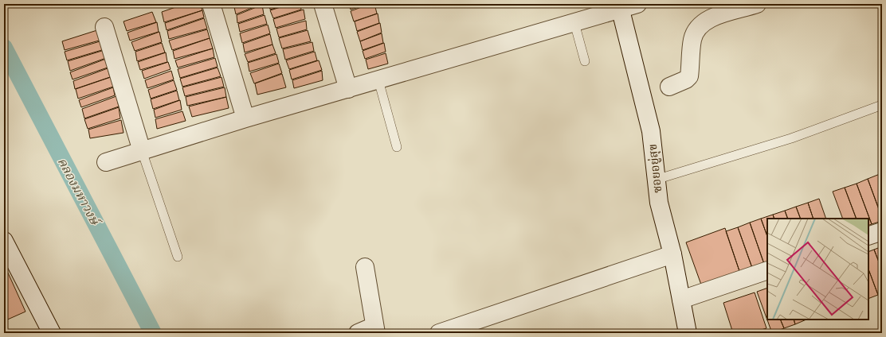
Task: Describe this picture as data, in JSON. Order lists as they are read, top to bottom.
{
  "streets": {
    "street": ["ซอยอยู่สุข"]
  },
  "water": ["คลองมหาวงษ์"]
}
